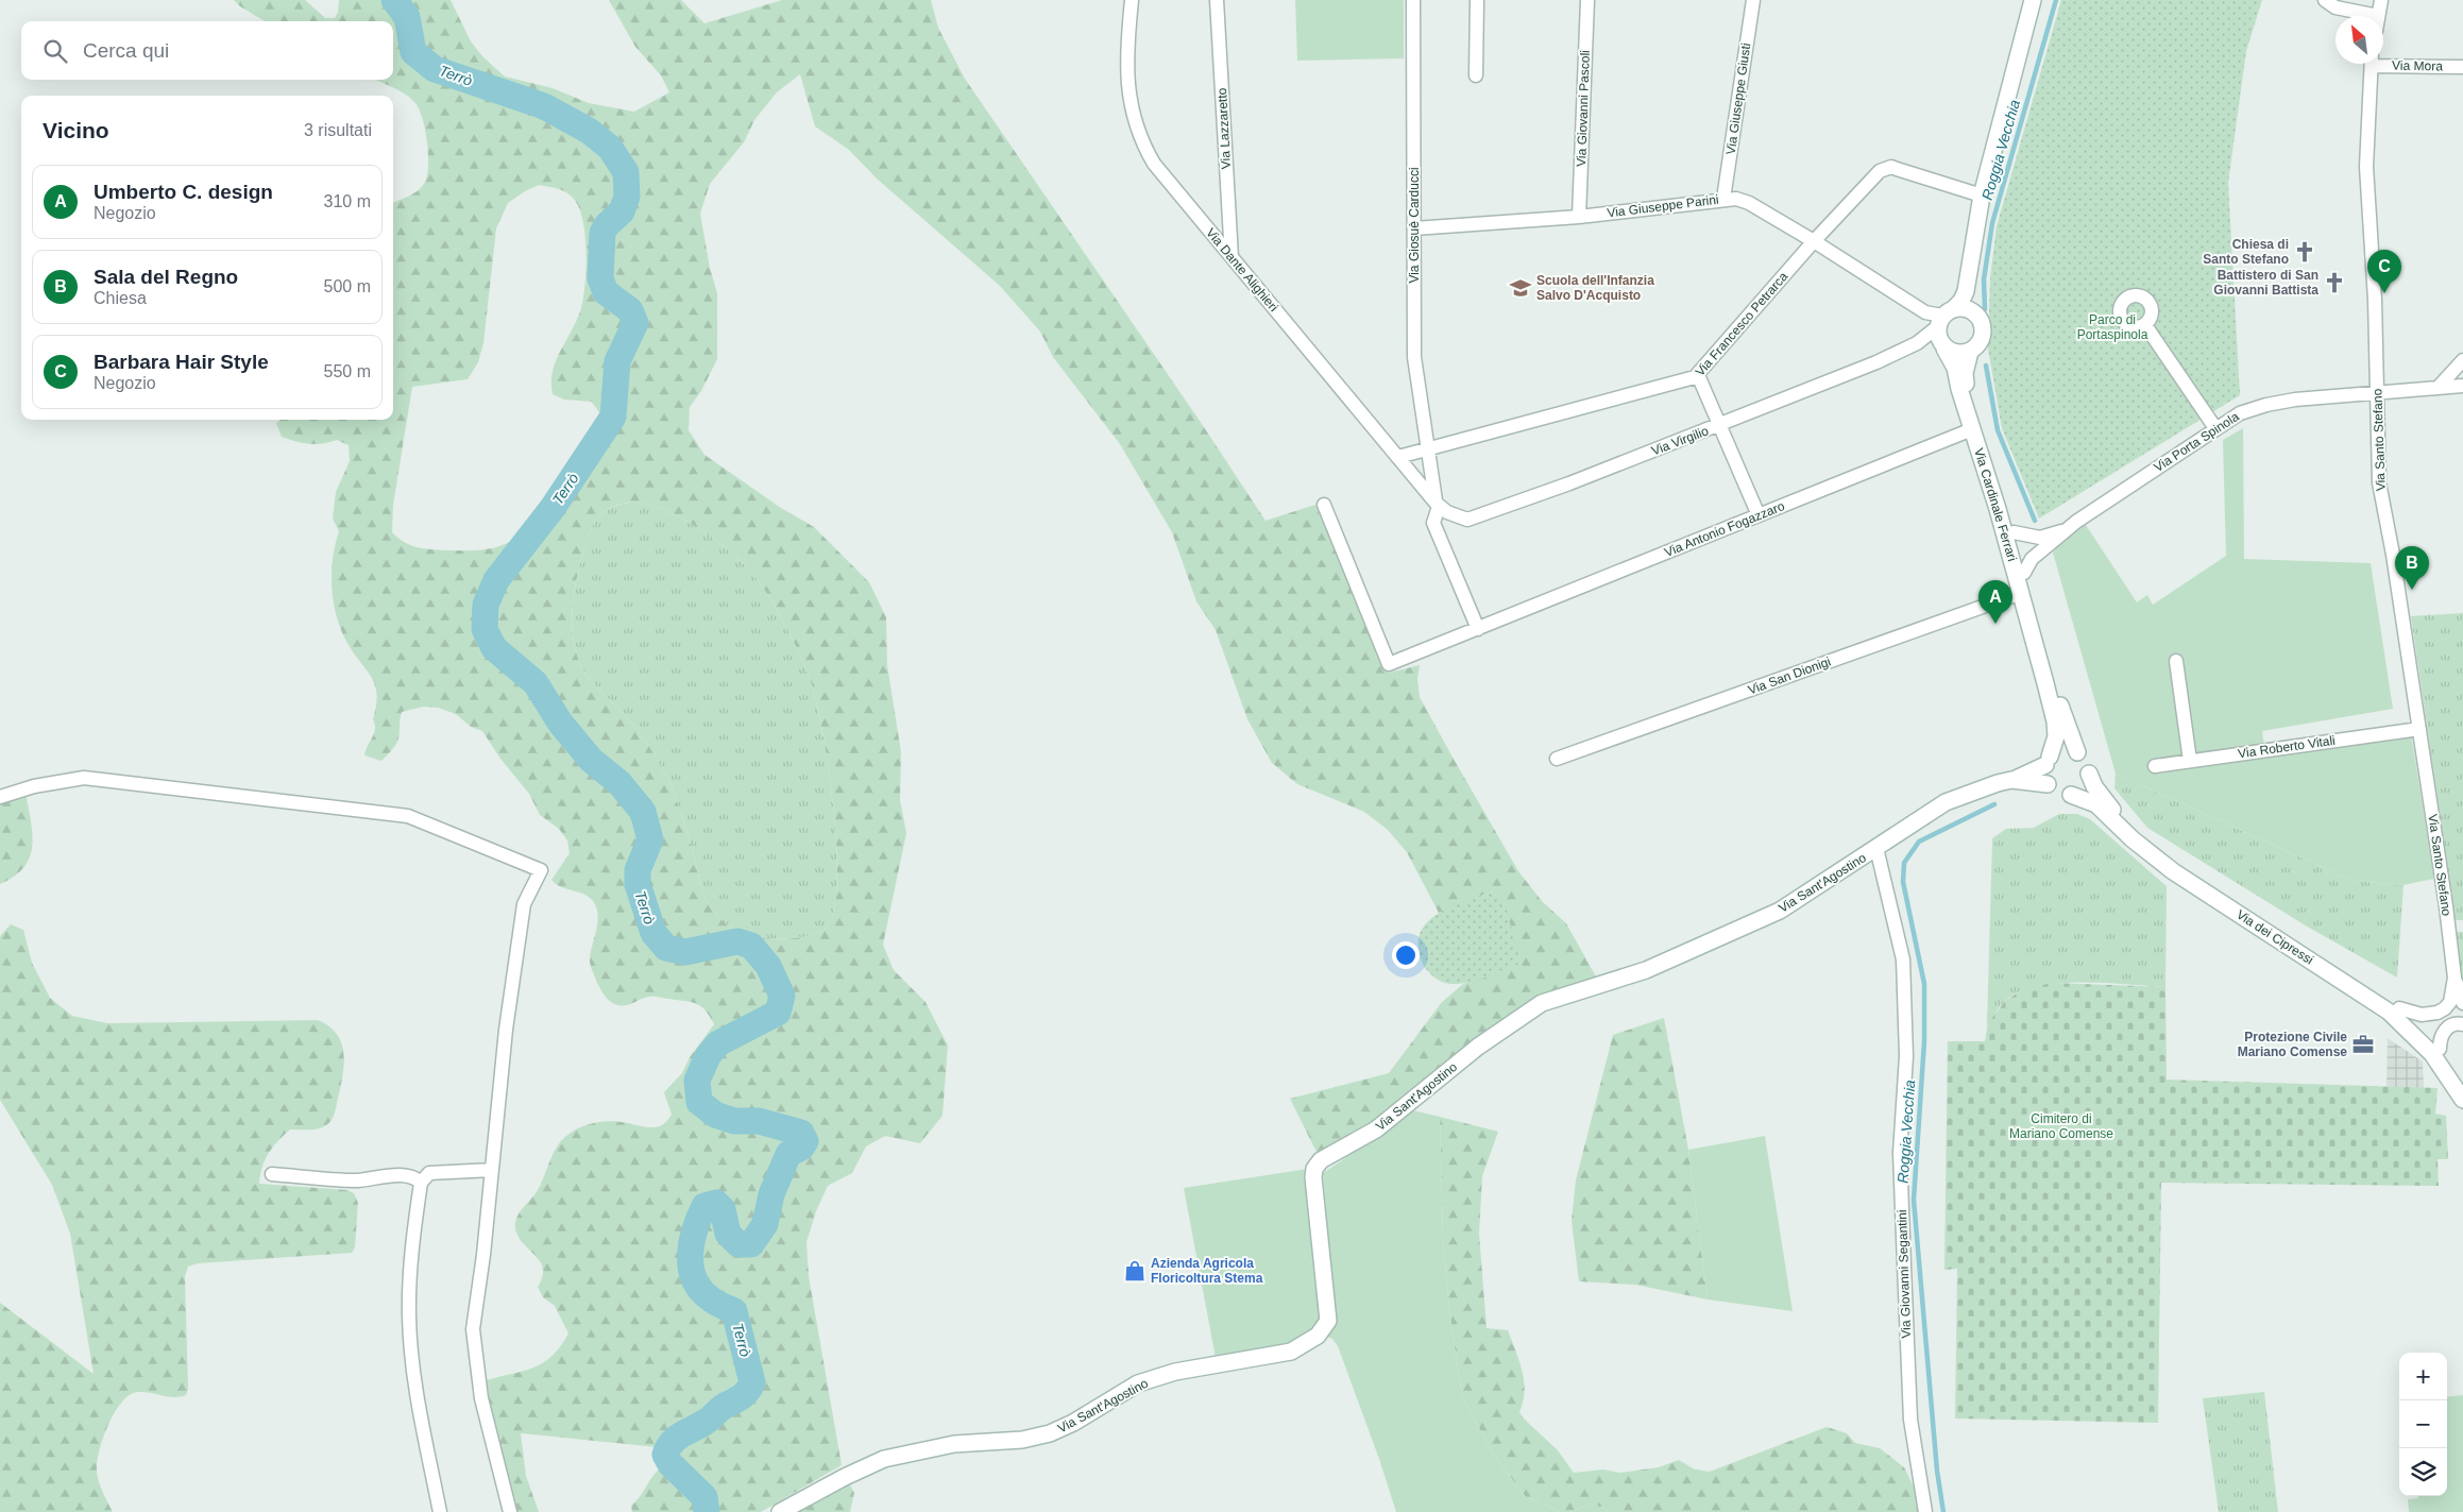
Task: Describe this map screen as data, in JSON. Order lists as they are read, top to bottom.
{
  "streets": {
    "main road": ["Via Cardinale Ferrari", "Via Sant'Agostino", "Via dei Cipressi"],
    "street": [
      "Via Mora",
      "Via Giuseppe Giusti",
      "Via Giovanni Pascoli",
      "Via Lazzaretto",
      "Via Giuseppe Parini",
      "Via Giosuè Carducci",
      "Via Dante Alighieri",
      "Via Francesco Petrarca",
      "Via Santo Stefano",
      "Via Virgilio",
      "Via Porta Spinola",
      "Via Antonio Fogazzaro",
      "Via San Dionigi",
      "Via Roberto Vitali",
      "Via Giovanni Segantini"
    ]
  },
  "crossings": [
    ["Via Giuseppe Giusti", "Via Giuseppe Parini"],
    ["Via Giovanni Pascoli", "Via Giuseppe Parini"],
    ["Via Lazzaretto", "Via Dante Alighieri"],
    ["Via Giuseppe Parini", "Via Giosuè Carducci"],
    ["Via Giuseppe Parini", "Via Francesco Petrarca"],
    ["Via Giuseppe Parini", "Via Virgilio"],
    ["Via Giuseppe Parini", "Via Cardinale Ferrari"],
    ["Via Giosuè Carducci", "Via Dante Alighieri"],
    ["Via Giosuè Carducci", "Via Francesco Petrarca"],
    ["Via Giosuè Carducci", "Via Virgilio"],
    ["Via Dante Alighieri", "Via Francesco Petrarca"],
    ["Via Dante Alighieri", "Via Virgilio"],
    ["Via Santo Stefano", "Via Porta Spinola"],
    ["Via Santo Stefano", "Via Roberto Vitali"],
    ["Via Santo Stefano", "Via dei Cipressi"],
    ["Via Virgilio", "Via Cardinale Ferrari"],
    ["Via Porta Spinola", "Via Cardinale Ferrari"],
    ["Via Cardinale Ferrari", "Via Antonio Fogazzaro"],
    ["Via Cardinale Ferrari", "Via San Dionigi"],
    ["Via Cardinale Ferrari", "Via dei Cipressi"],
    ["Via Sant'Agostino", "Via Giovanni Segantini"]
  ],
  "water": ["Terrò", "Roggia Vecchia"],
  "parks": ["Parco di Portaspinola", "Cimitero di Mariano Comense"],
  "places": {
    "church": ["Chiesa di Santo Stefano", "Battistero di San Giovanni Battista"],
    "school or university": ["Scuola dell'Infanzia Salvo D'Acquisto"],
    "office": ["Protezione Civile Mariano Comense"],
    "shop": ["Azienda Agricola Floricoltura Stema"]
  },
  "north": "top left",
  "page": {
    "search": "Cerca qui",
    "heading": ["Vicino", "3 risultati"],
    "list": [
      {
        "mark": "A",
        "name": "Umberto C. design",
        "note": "Negozio",
        "value": "310 m"
      },
      {
        "mark": "B",
        "name": "Sala del Regno",
        "note": "Chiesa",
        "value": "500 m"
      },
      {
        "mark": "C",
        "name": "Barbara Hair Style",
        "note": "Negozio",
        "value": "550 m"
      }
    ],
    "pins": ["C", "B", "A"],
    "map_buttons": ["+", "−"]
  }
}
